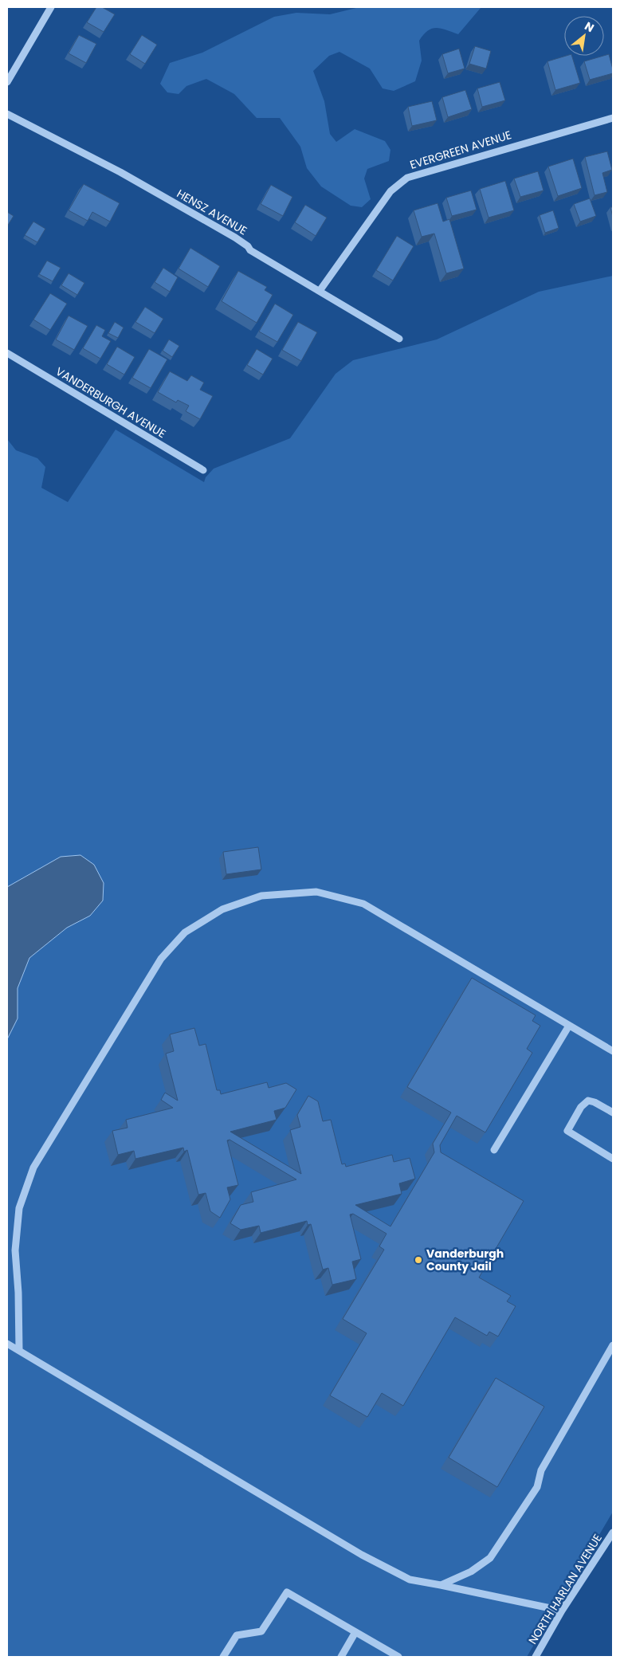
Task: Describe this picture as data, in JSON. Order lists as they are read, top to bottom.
{
  "streets": {
    "street": [
      "EVERGREEN AVENUE",
      "HENSZ AVENUE",
      "VANDERBURGH AVENUE",
      "NORTH HARLAN AVENUE"
    ]
  },
  "crossings": [
    ["EVERGREEN AVENUE", "HENSZ AVENUE"]
  ],
  "places": ["Vanderburgh County Jail"],
  "north": "top right"
}
